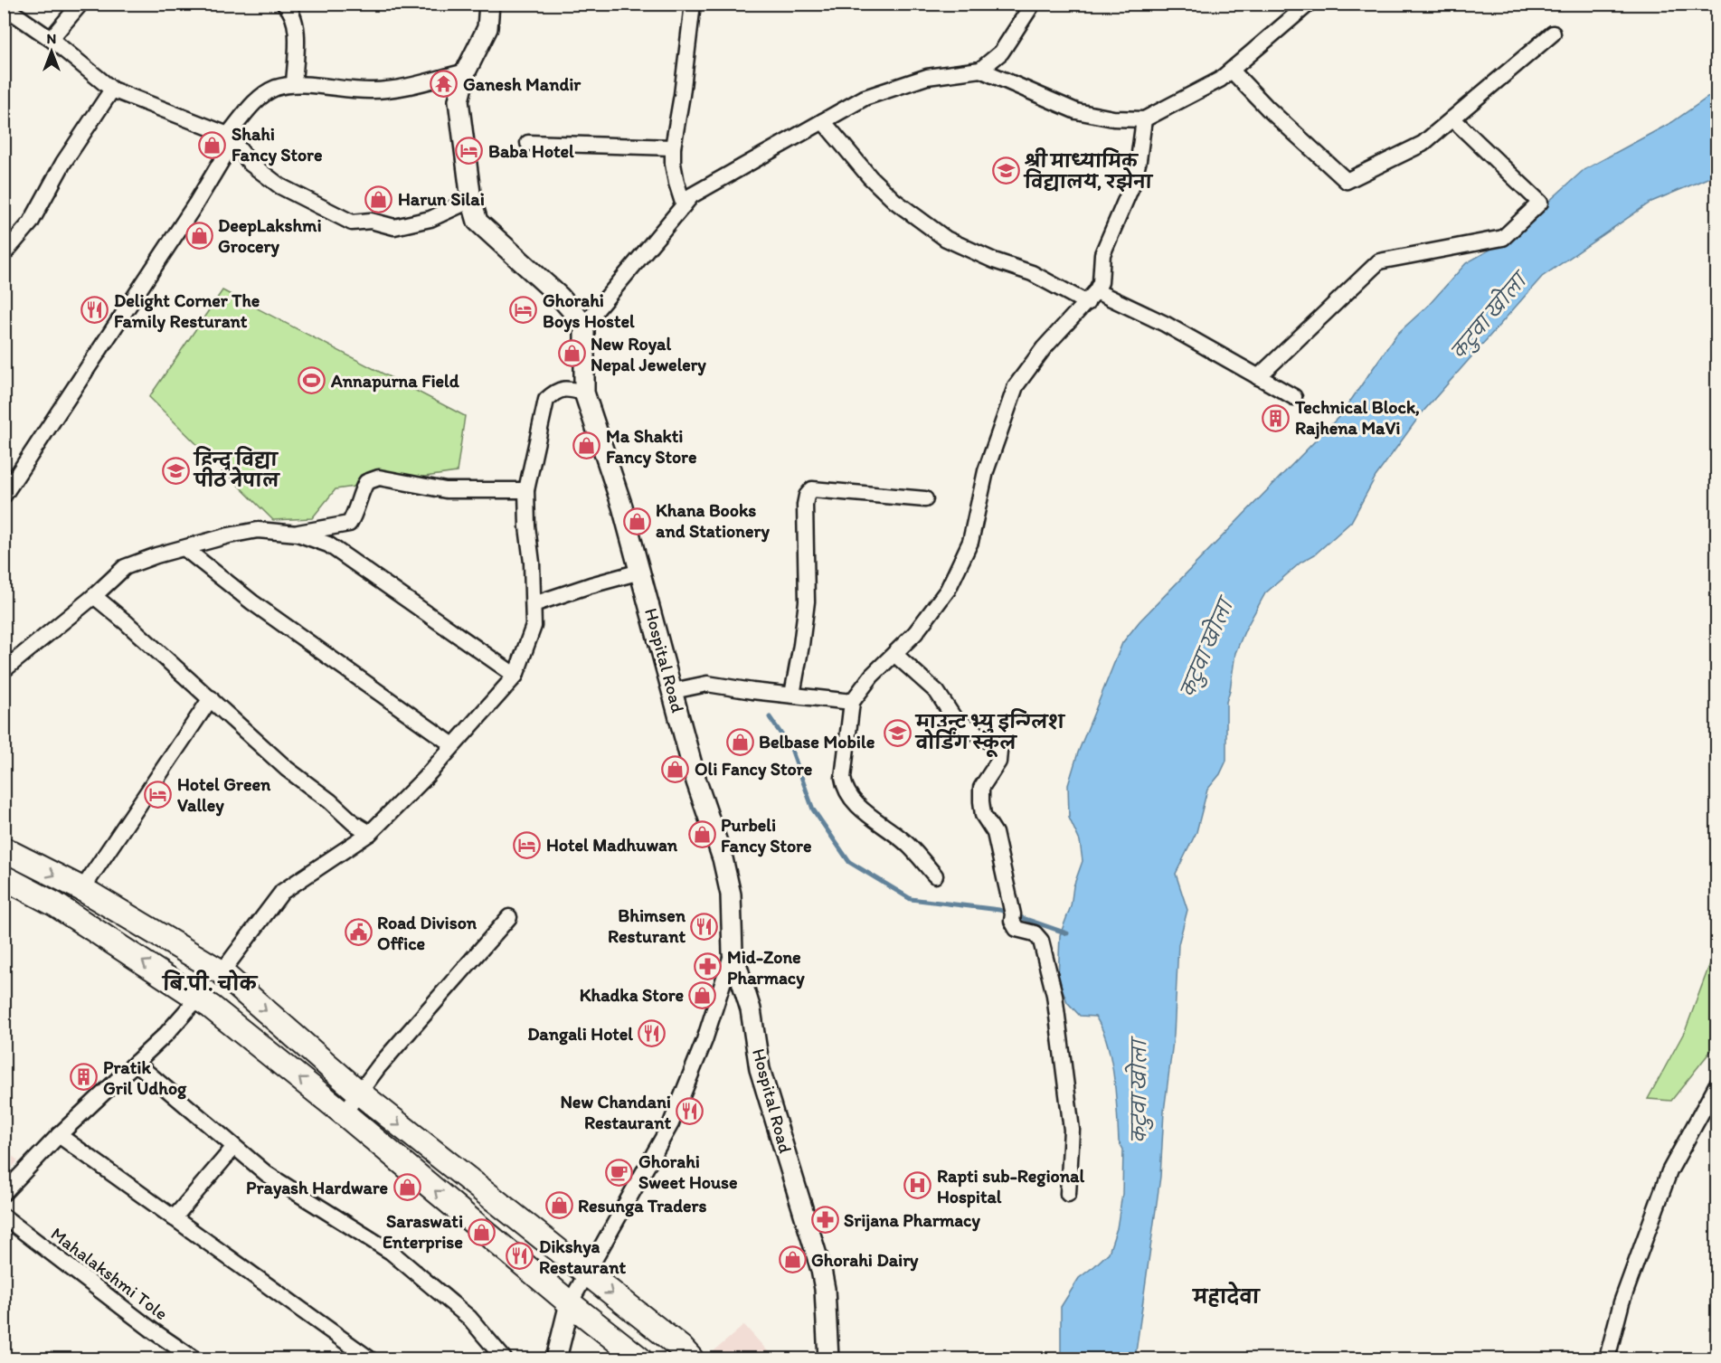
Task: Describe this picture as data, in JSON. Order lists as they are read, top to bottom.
{
  "streets": {
    "street": ["Hospital Road", "Mahalakshmi Tole"]
  },
  "districts": ["बि.पी. चोक", "महादेवा"],
  "water": ["कटुवा खोला"],
  "places": {
    "temple": ["Ganesh Mandir"],
    "shop": [
      "Shahi Fancy Store",
      "Harun Silai",
      "DeepLakshmi Grocery",
      "New Royal Nepal Jewelery",
      "Ma Shakti Fancy Store",
      "Khana Books and Stationery",
      "Belbase Mobile",
      "Oli Fancy Store",
      "Purbeli Fancy Store",
      "Khadka Store",
      "Prayash Hardware",
      "Resunga Traders",
      "Saraswati Enterprise",
      "Ghorahi Dairy"
    ],
    "hotel": [
      "Baba Hotel",
      "Ghorahi Boys Hostel",
      "Hotel Green Valley",
      "Hotel Madhuwan"
    ],
    "school or university": ["श्री माध्यामिक विद्यालय, रझेना", "हिन्दु विद्या पीठ नेपाल", "माउन्ट भ्यु इन्ग्लिश वोर्डिंग स्कूल"],
    "restaurant": [
      "Delight Corner The Family Resturant",
      "Bhimsen Resturant",
      "Dangali Hotel",
      "New Chandani Restaurant",
      "Dikshya Restaurant"
    ],
    "sports": ["Annapurna Field"],
    "building": ["Technical Block, Rajhena MaVi", "Pratik Gril Udhog"],
    "public building": ["Road Divison Office"],
    "pharmacy": ["Mid-Zone Pharmacy", "Srijana Pharmacy"],
    "cafe": ["Ghorahi Sweet House"],
    "hospital": ["Rapti sub-Regional Hospital"]
  },
  "north": "top"
}
